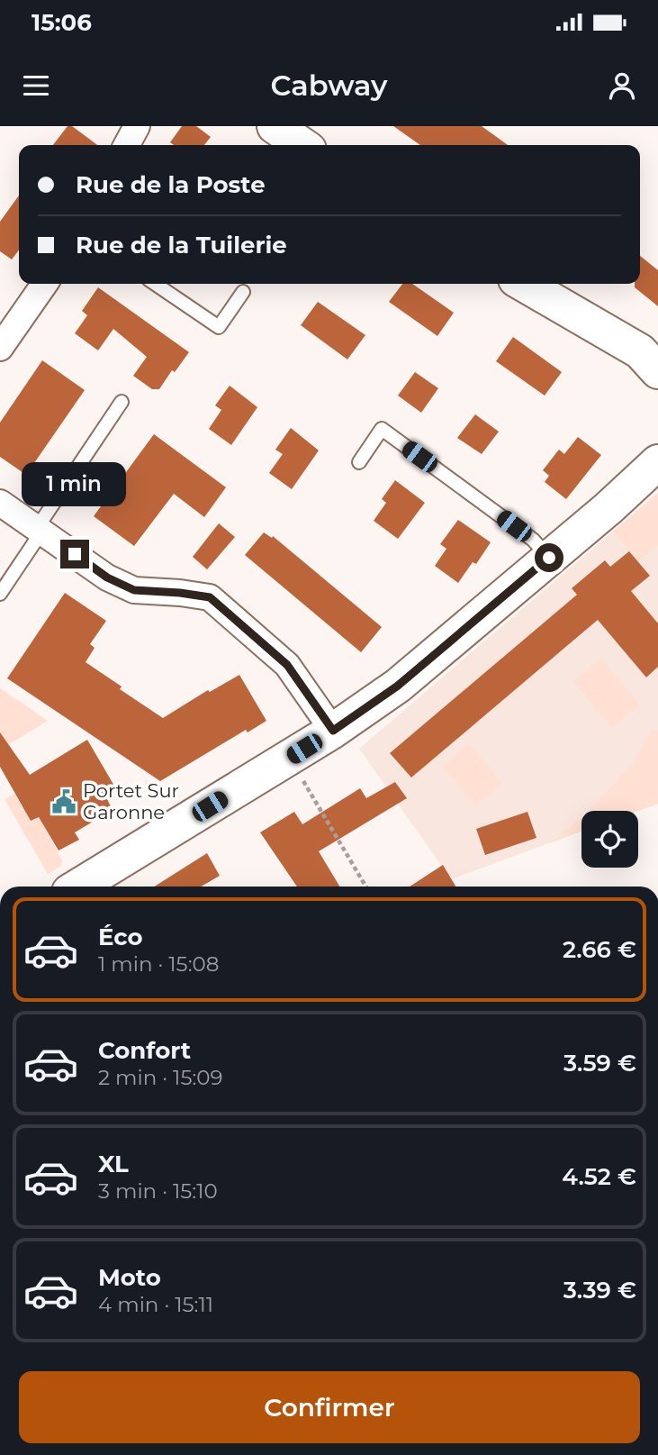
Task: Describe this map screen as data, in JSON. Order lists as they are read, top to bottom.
{
  "places": {
    "public building": ["Portet Sur Garonne"]
  },
  "page": {
    "status": "15:06",
    "header": "Cabway",
    "banner": ["Rue de la Poste", "Rue de la Tuilerie"],
    "bubble": "1 min",
    "list": [
      {
        "name": "Éco",
        "note": "1 min · 15:08",
        "value": "2.66 €"
      },
      {
        "name": "Confort",
        "note": "2 min · 15:09",
        "value": "3.59 €"
      },
      {
        "name": "XL",
        "note": "3 min · 15:10",
        "value": "4.52 €"
      },
      {
        "name": "Moto",
        "note": "4 min · 15:11",
        "value": "3.39 €"
      }
    ],
    "buttons": "Confirmer"
  }
}
